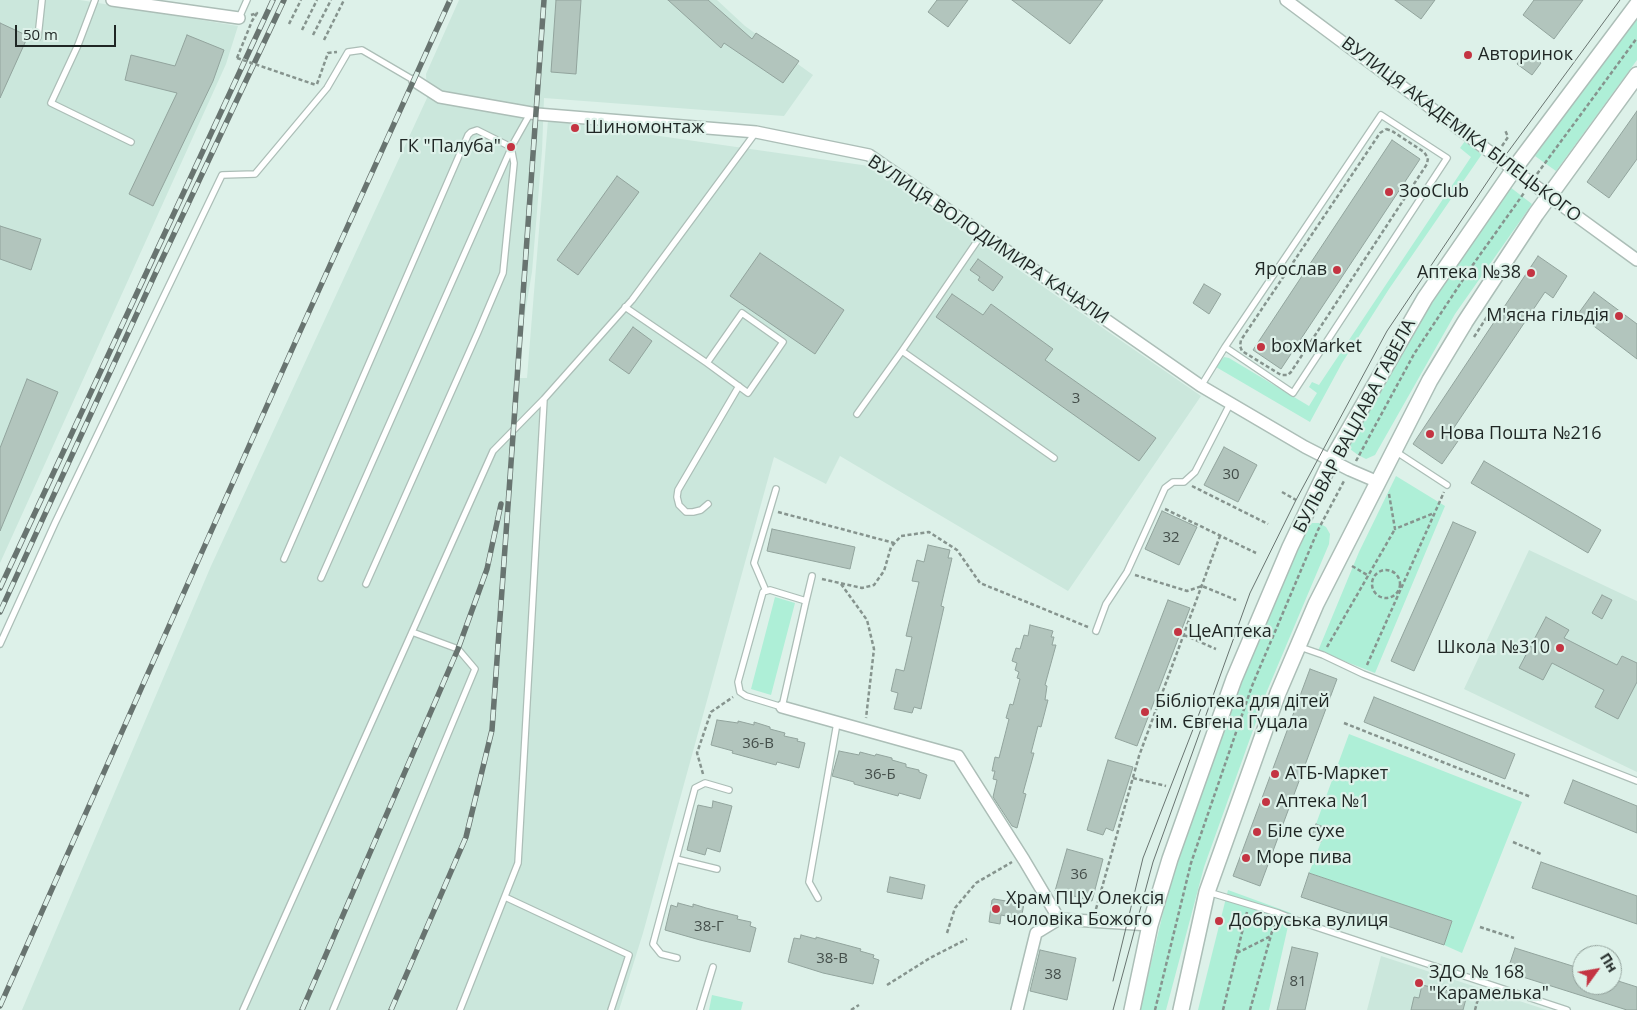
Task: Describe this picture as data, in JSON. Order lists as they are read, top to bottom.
{
  "streets": {
    "main road": ["БУЛЬВАР ВАЦЛАВА ГАВЕЛА"],
    "street": ["ВУЛИЦЯ АКАДЕМІКА БІЛЕЦЬКОГО", "ВУЛИЦЯ ВОЛОДИМИРА КАЧАЛИ"]
  },
  "crossings": [
    ["ВУЛИЦЯ АКАДЕМІКА БІЛЕЦЬКОГО", "БУЛЬВАР ВАЦЛАВА ГАВЕЛА"],
    ["ВУЛИЦЯ ВОЛОДИМИРА КАЧАЛИ", "БУЛЬВАР ВАЦЛАВА ГАВЕЛА"]
  ],
  "places": [
    "Авторинок",
    "Шиномонтаж",
    "ГК \"Палуба\"",
    "ЗооClub",
    "Ярослав",
    "Аптека №38",
    "М'ясна гільдія",
    "boxMarket",
    "Нова Пошта №216",
    "ЦеАптека",
    "Школа №310",
    "Бібліотека для дітей ім. Євгена Гуцала",
    "АТБ-Маркет",
    "Аптека №1",
    "Біле сухе",
    "Море пива",
    "Храм ПЦУ Олексія чоловіка Божого",
    "Добруська вулиця",
    "ЗДО № 168 \"Карамелька\""
  ],
  "house_numbers": [
    "3",
    "30",
    "32",
    "36-В",
    "36-Б",
    "36",
    "38-Г",
    "38-В",
    "38",
    "81"
  ],
  "scale_bar": "50 m",
  "north": "top right"
}
